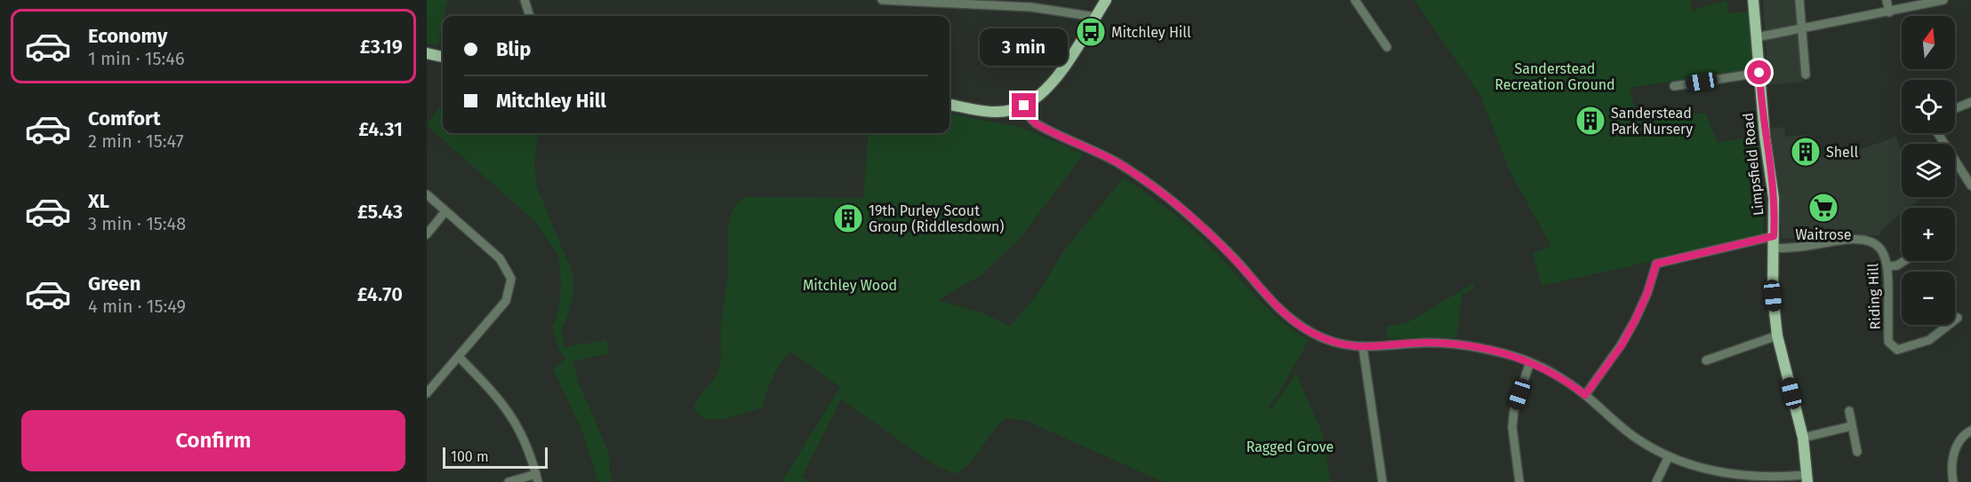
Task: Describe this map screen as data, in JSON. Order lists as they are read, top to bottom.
{
  "streets": {
    "main road": ["Limpsfield Road"],
    "street": ["Riding Hill"]
  },
  "crossings": [
    ["Limpsfield Road", "Riding Hill"]
  ],
  "parks": ["Sanderstead Recreation Ground", "Mitchley Wood", "Ragged Grove"],
  "places": {
    "bus stop": ["Mitchley Hill"],
    "building": ["Sanderstead Park Nursery", "Shell", "19th Purley Scout Group (Riddlesdown)"],
    "supermarket": ["Waitrose"]
  },
  "scale_bar": "100 m",
  "north": "top",
  "page": {
    "list": [
      {
        "name": "Economy",
        "note": "1 min · 15:46",
        "value": "£3.19"
      },
      {
        "name": "Comfort",
        "note": "2 min · 15:47",
        "value": "£4.31"
      },
      {
        "name": "XL",
        "note": "3 min · 15:48",
        "value": "£5.43"
      },
      {
        "name": "Green",
        "note": "4 min · 15:49",
        "value": "£4.70"
      }
    ],
    "map_buttons": ["+", "−"],
    "banner": ["Blip", "Mitchley Hill"],
    "bubble": "3 min",
    "buttons": "Confirm",
    "scale": "100 m"
  }
}
